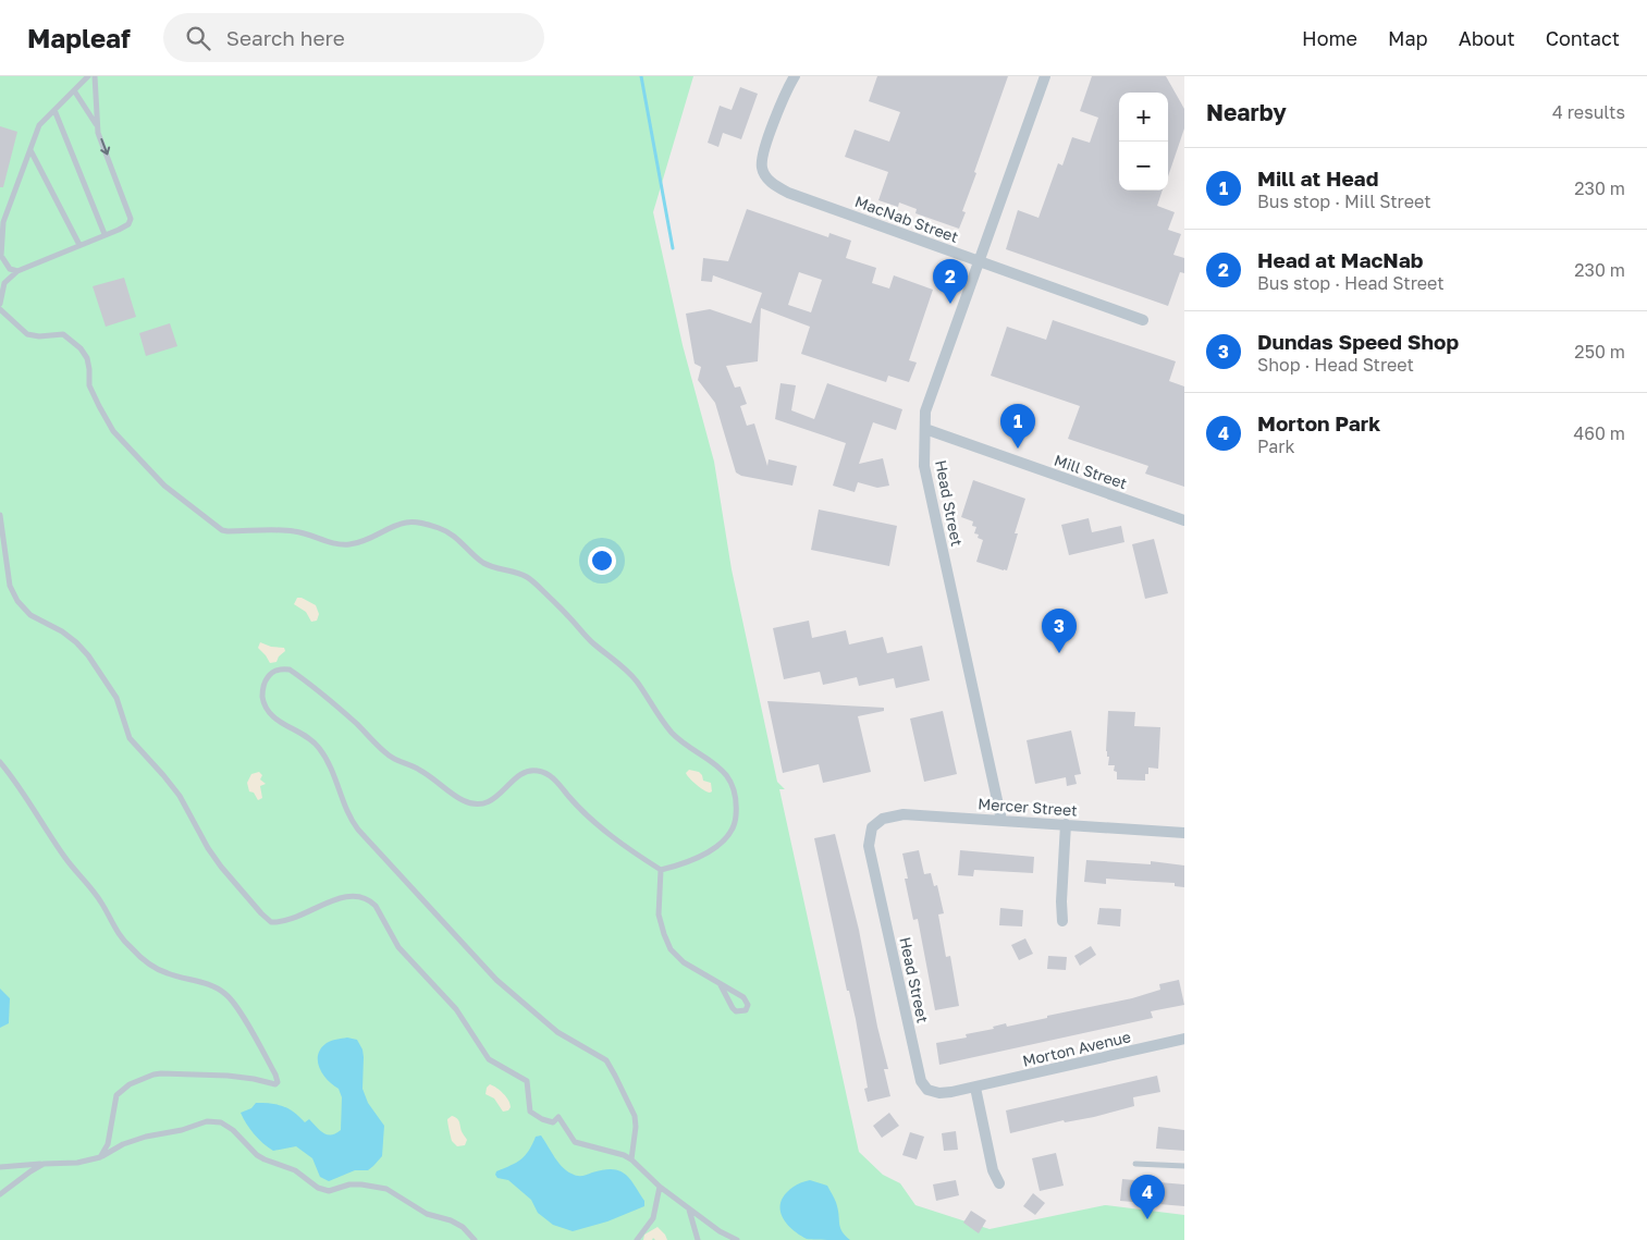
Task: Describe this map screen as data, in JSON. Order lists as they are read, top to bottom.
{
  "streets": {
    "street": [
      "MacNab Street",
      "Mill Street",
      "Head Street",
      "Mercer Street",
      "Morton Avenue"
    ]
  },
  "crossings": [
    ["MacNab Street", "Head Street"],
    ["Mill Street", "Head Street"],
    ["Head Street", "Mercer Street"],
    ["Head Street", "Morton Avenue"]
  ],
  "page": {
    "header": "Mapleaf",
    "search": "Search here",
    "nav": [
      "Home",
      "Map",
      "About",
      "Contact"
    ],
    "heading": ["Nearby", "4 results"],
    "map_buttons": ["+", "−"],
    "list": [
      {
        "mark": "1",
        "name": "Mill at Head",
        "note": "Bus stop · Mill Street",
        "value": "230 m"
      },
      {
        "mark": "2",
        "name": "Head at MacNab",
        "note": "Bus stop · Head Street",
        "value": "230 m"
      },
      {
        "mark": "3",
        "name": "Dundas Speed Shop",
        "note": "Shop · Head Street",
        "value": "250 m"
      },
      {
        "mark": "4",
        "name": "Morton Park",
        "note": "Park",
        "value": "460 m"
      }
    ],
    "pins": [
      "2",
      "1",
      "3",
      "4"
    ]
  }
}
